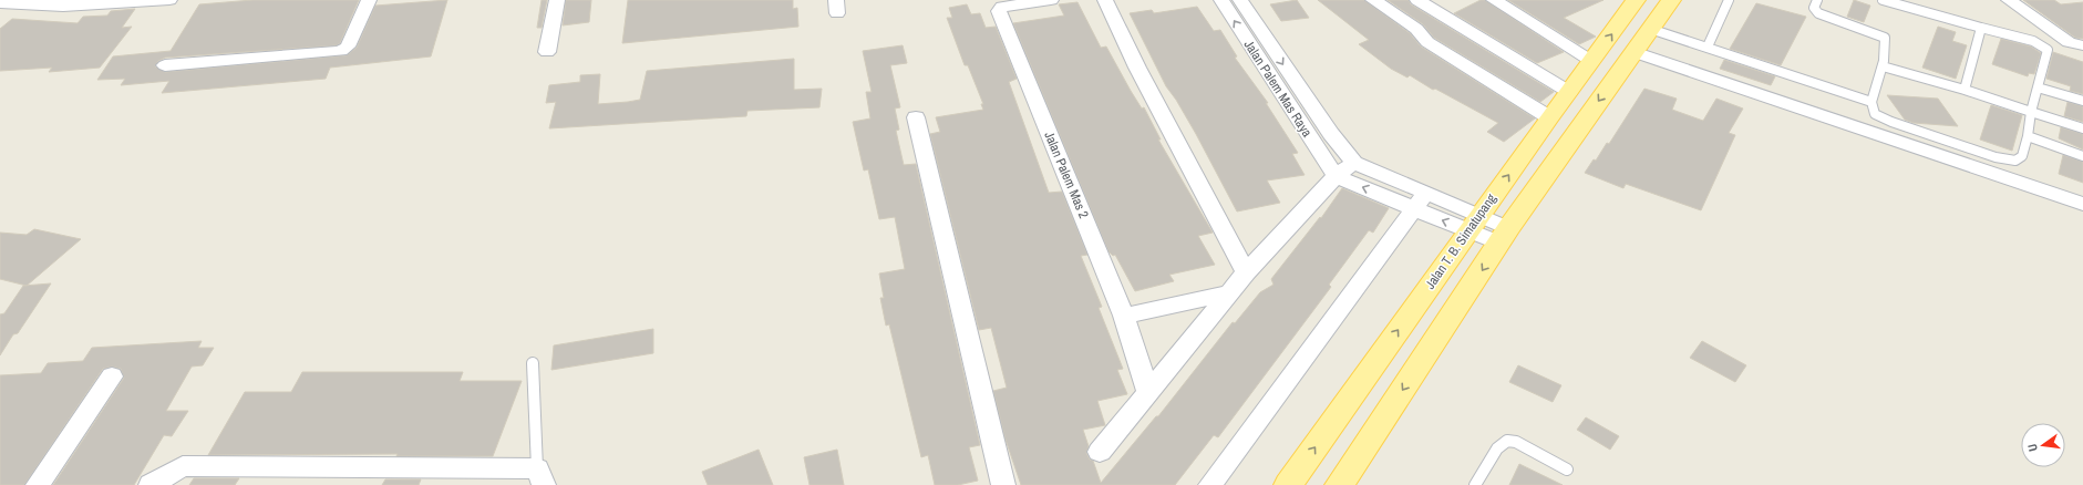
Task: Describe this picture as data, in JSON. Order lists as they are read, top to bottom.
{
  "streets": {
    "main road": ["Jalan T. B. Simatupang"],
    "street": ["Jalan Palem Mas Raya", "Jalan Palem Mas 2"]
  },
  "north": "left"
}
